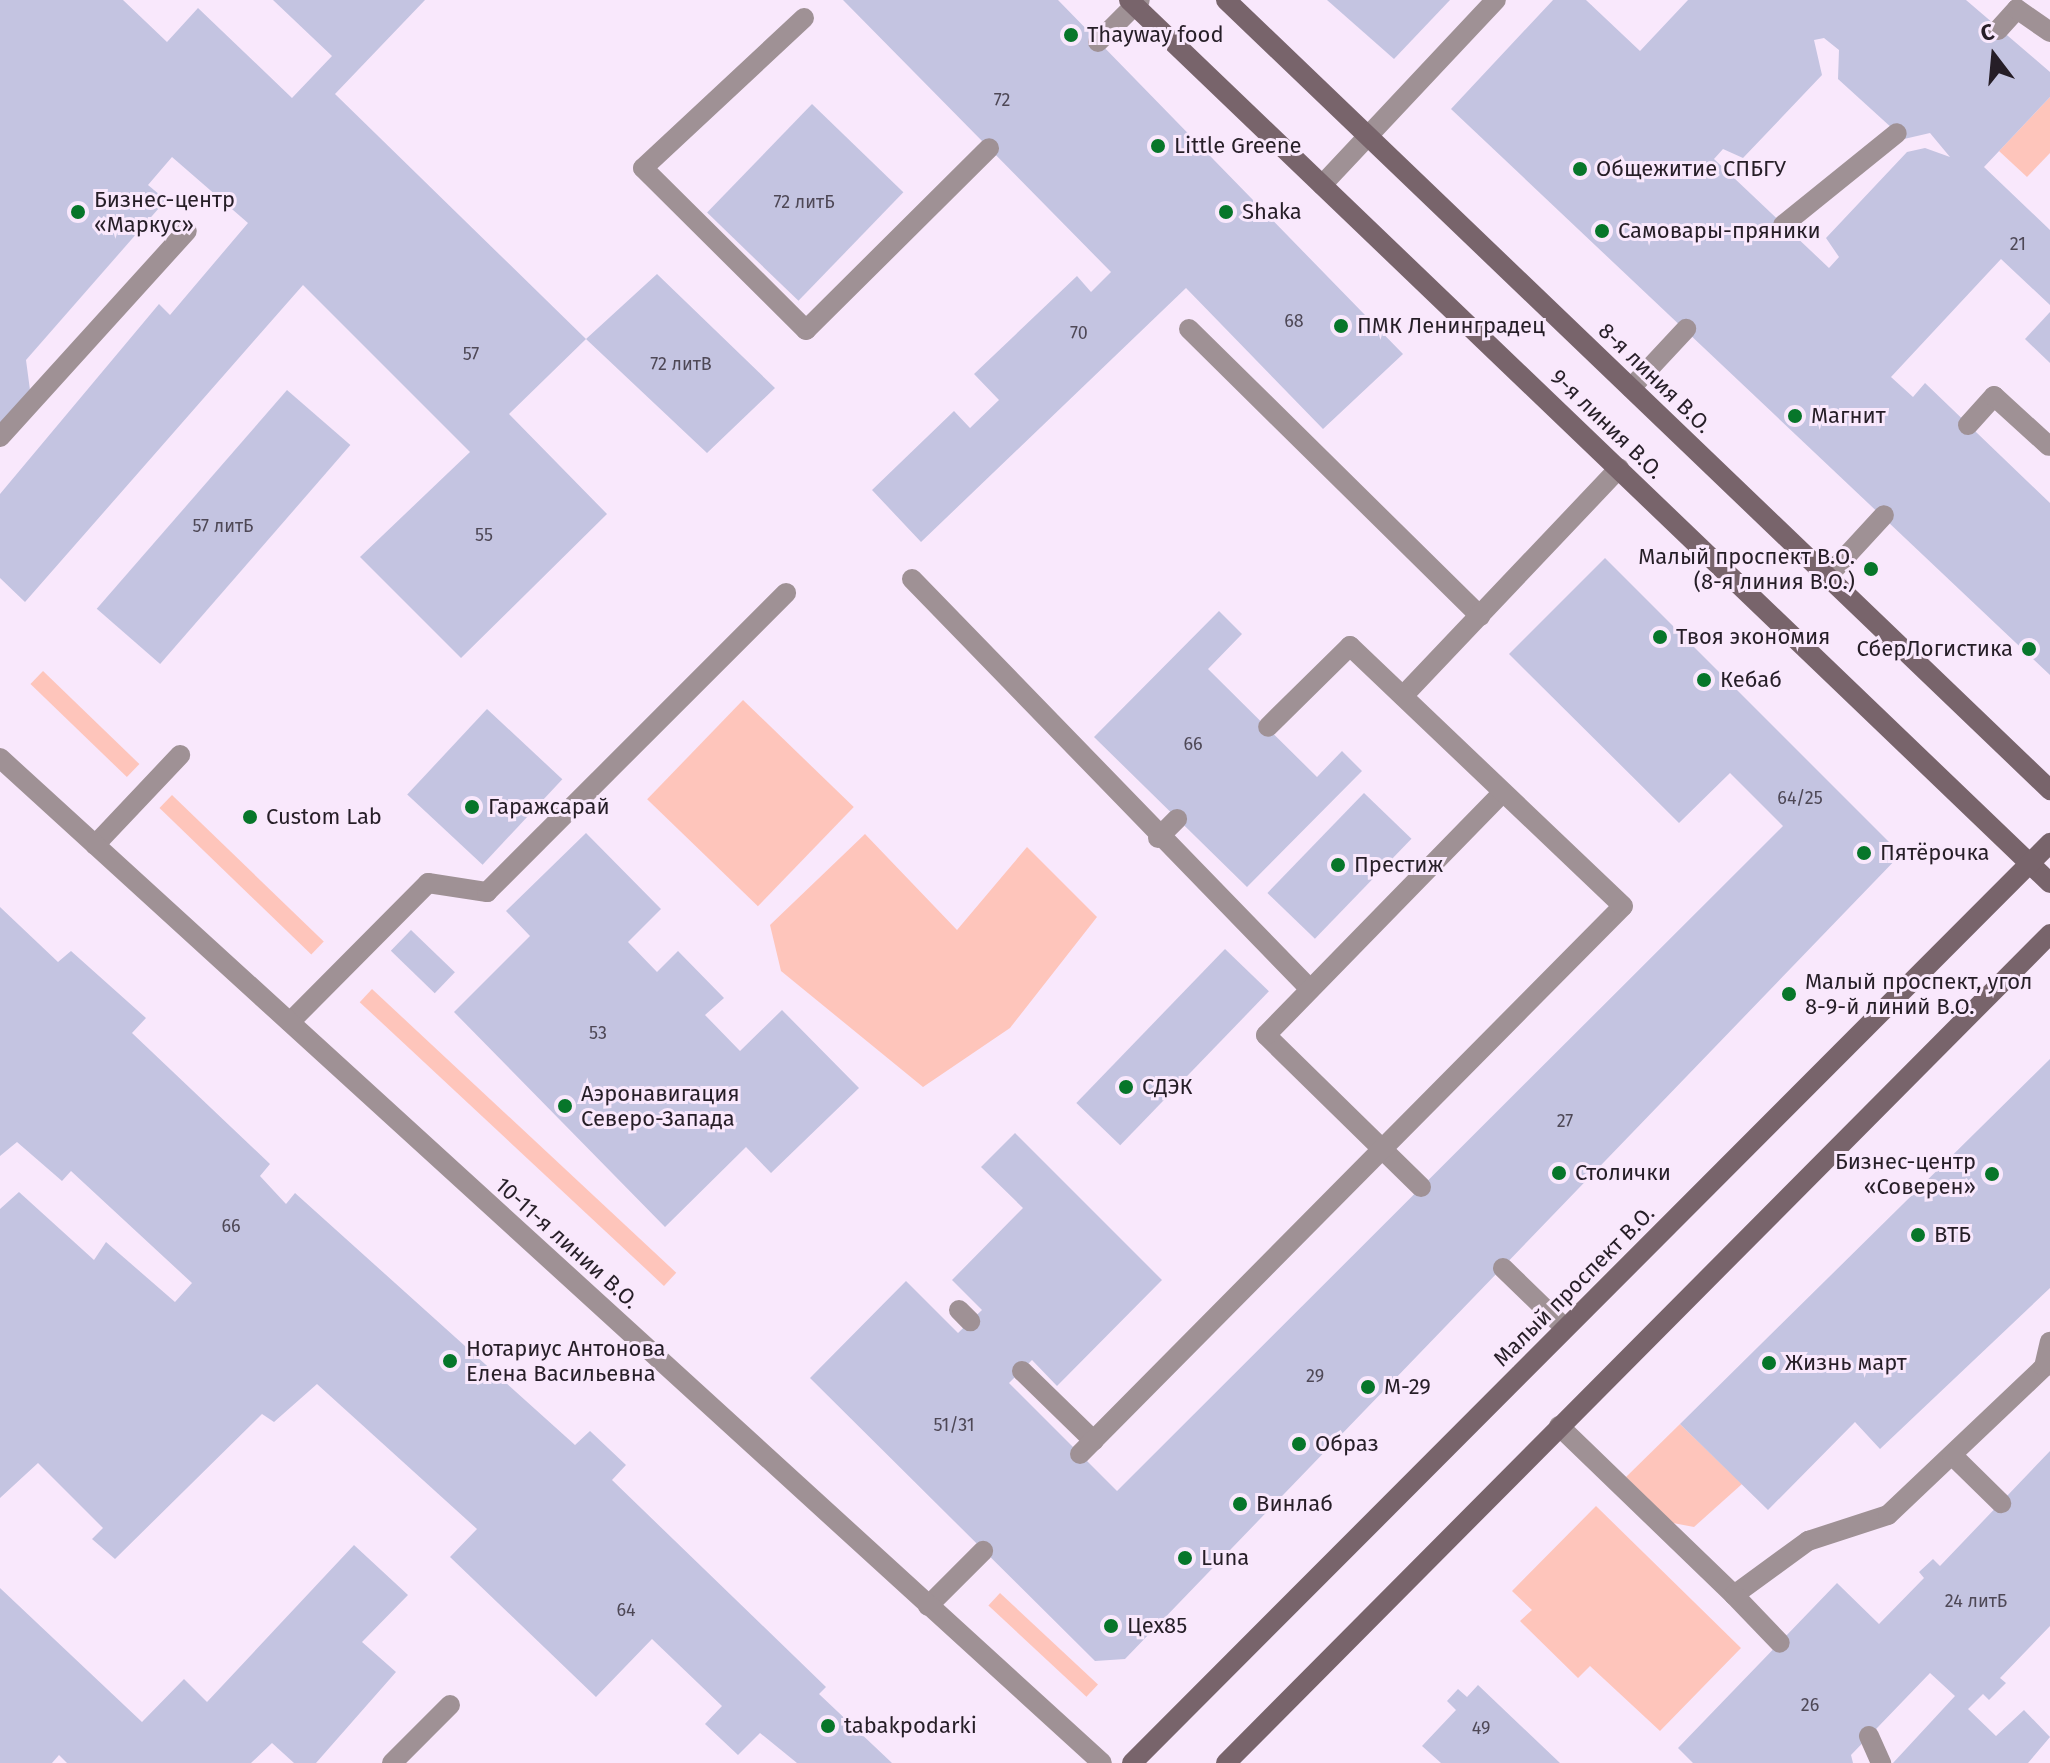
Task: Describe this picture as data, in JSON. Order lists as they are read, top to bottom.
{
  "streets": {
    "main road": ["8-я линия В.О.", "9-я линия В.О.", "Малый проспект В.О."],
    "street": ["10-11-я линии В.О."]
  },
  "crossings": [
    ["9-я линия В.О.", "Малый проспект В.О."]
  ],
  "places": [
    "Thayway food",
    "Little Greene",
    "Общежитие СПБГУ",
    "Бизнес-центр «Маркус»",
    "Shaka",
    "Самовары-пряники",
    "ПМК Ленинградец",
    "Магнит",
    "Малый проспект В.О. (8-я линия В.О.)",
    "Твоя экономия",
    "СберЛогистика",
    "Кебаб",
    "Гаражсарай",
    "Custom Lab",
    "Пятёрочка",
    "Престиж",
    "Малый проспект, угол 8-9-й линий В.О.",
    "СДЭК",
    "Аэронавигация Северо-Запада",
    "Столички",
    "Бизнес-центр «Соверен»",
    "ВТБ",
    "Нотариус Антонова Елена Васильевна",
    "Жизнь март",
    "М-29",
    "Образ",
    "Винлаб",
    "Luna",
    "Цех85",
    "tabakpodarki"
  ],
  "house_numbers": [
    "72",
    "72 литБ",
    "21",
    "68",
    "70",
    "57",
    "72 литВ",
    "57 литБ",
    "55",
    "66",
    "64/25",
    "53",
    "27",
    "66",
    "29",
    "51/31",
    "24 литБ",
    "64",
    "26",
    "49"
  ],
  "north": "top"
}
